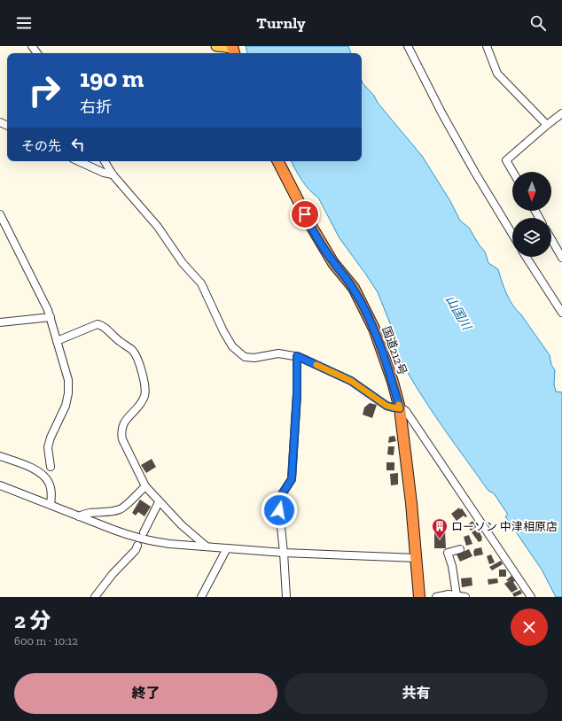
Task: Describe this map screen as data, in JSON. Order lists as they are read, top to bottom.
{
  "streets": {
    "highway": ["国道212号"]
  },
  "water": ["山国川"],
  "places": {
    "building": ["ローソン 中津相原店"]
  },
  "north": "bottom",
  "page": {
    "header": "Turnly",
    "turn": ["190 m", "右折"],
    "then": "その先",
    "heading": ["2 分", "600 m · 10:12"],
    "buttons": ["終了", "共有"]
  }
}
